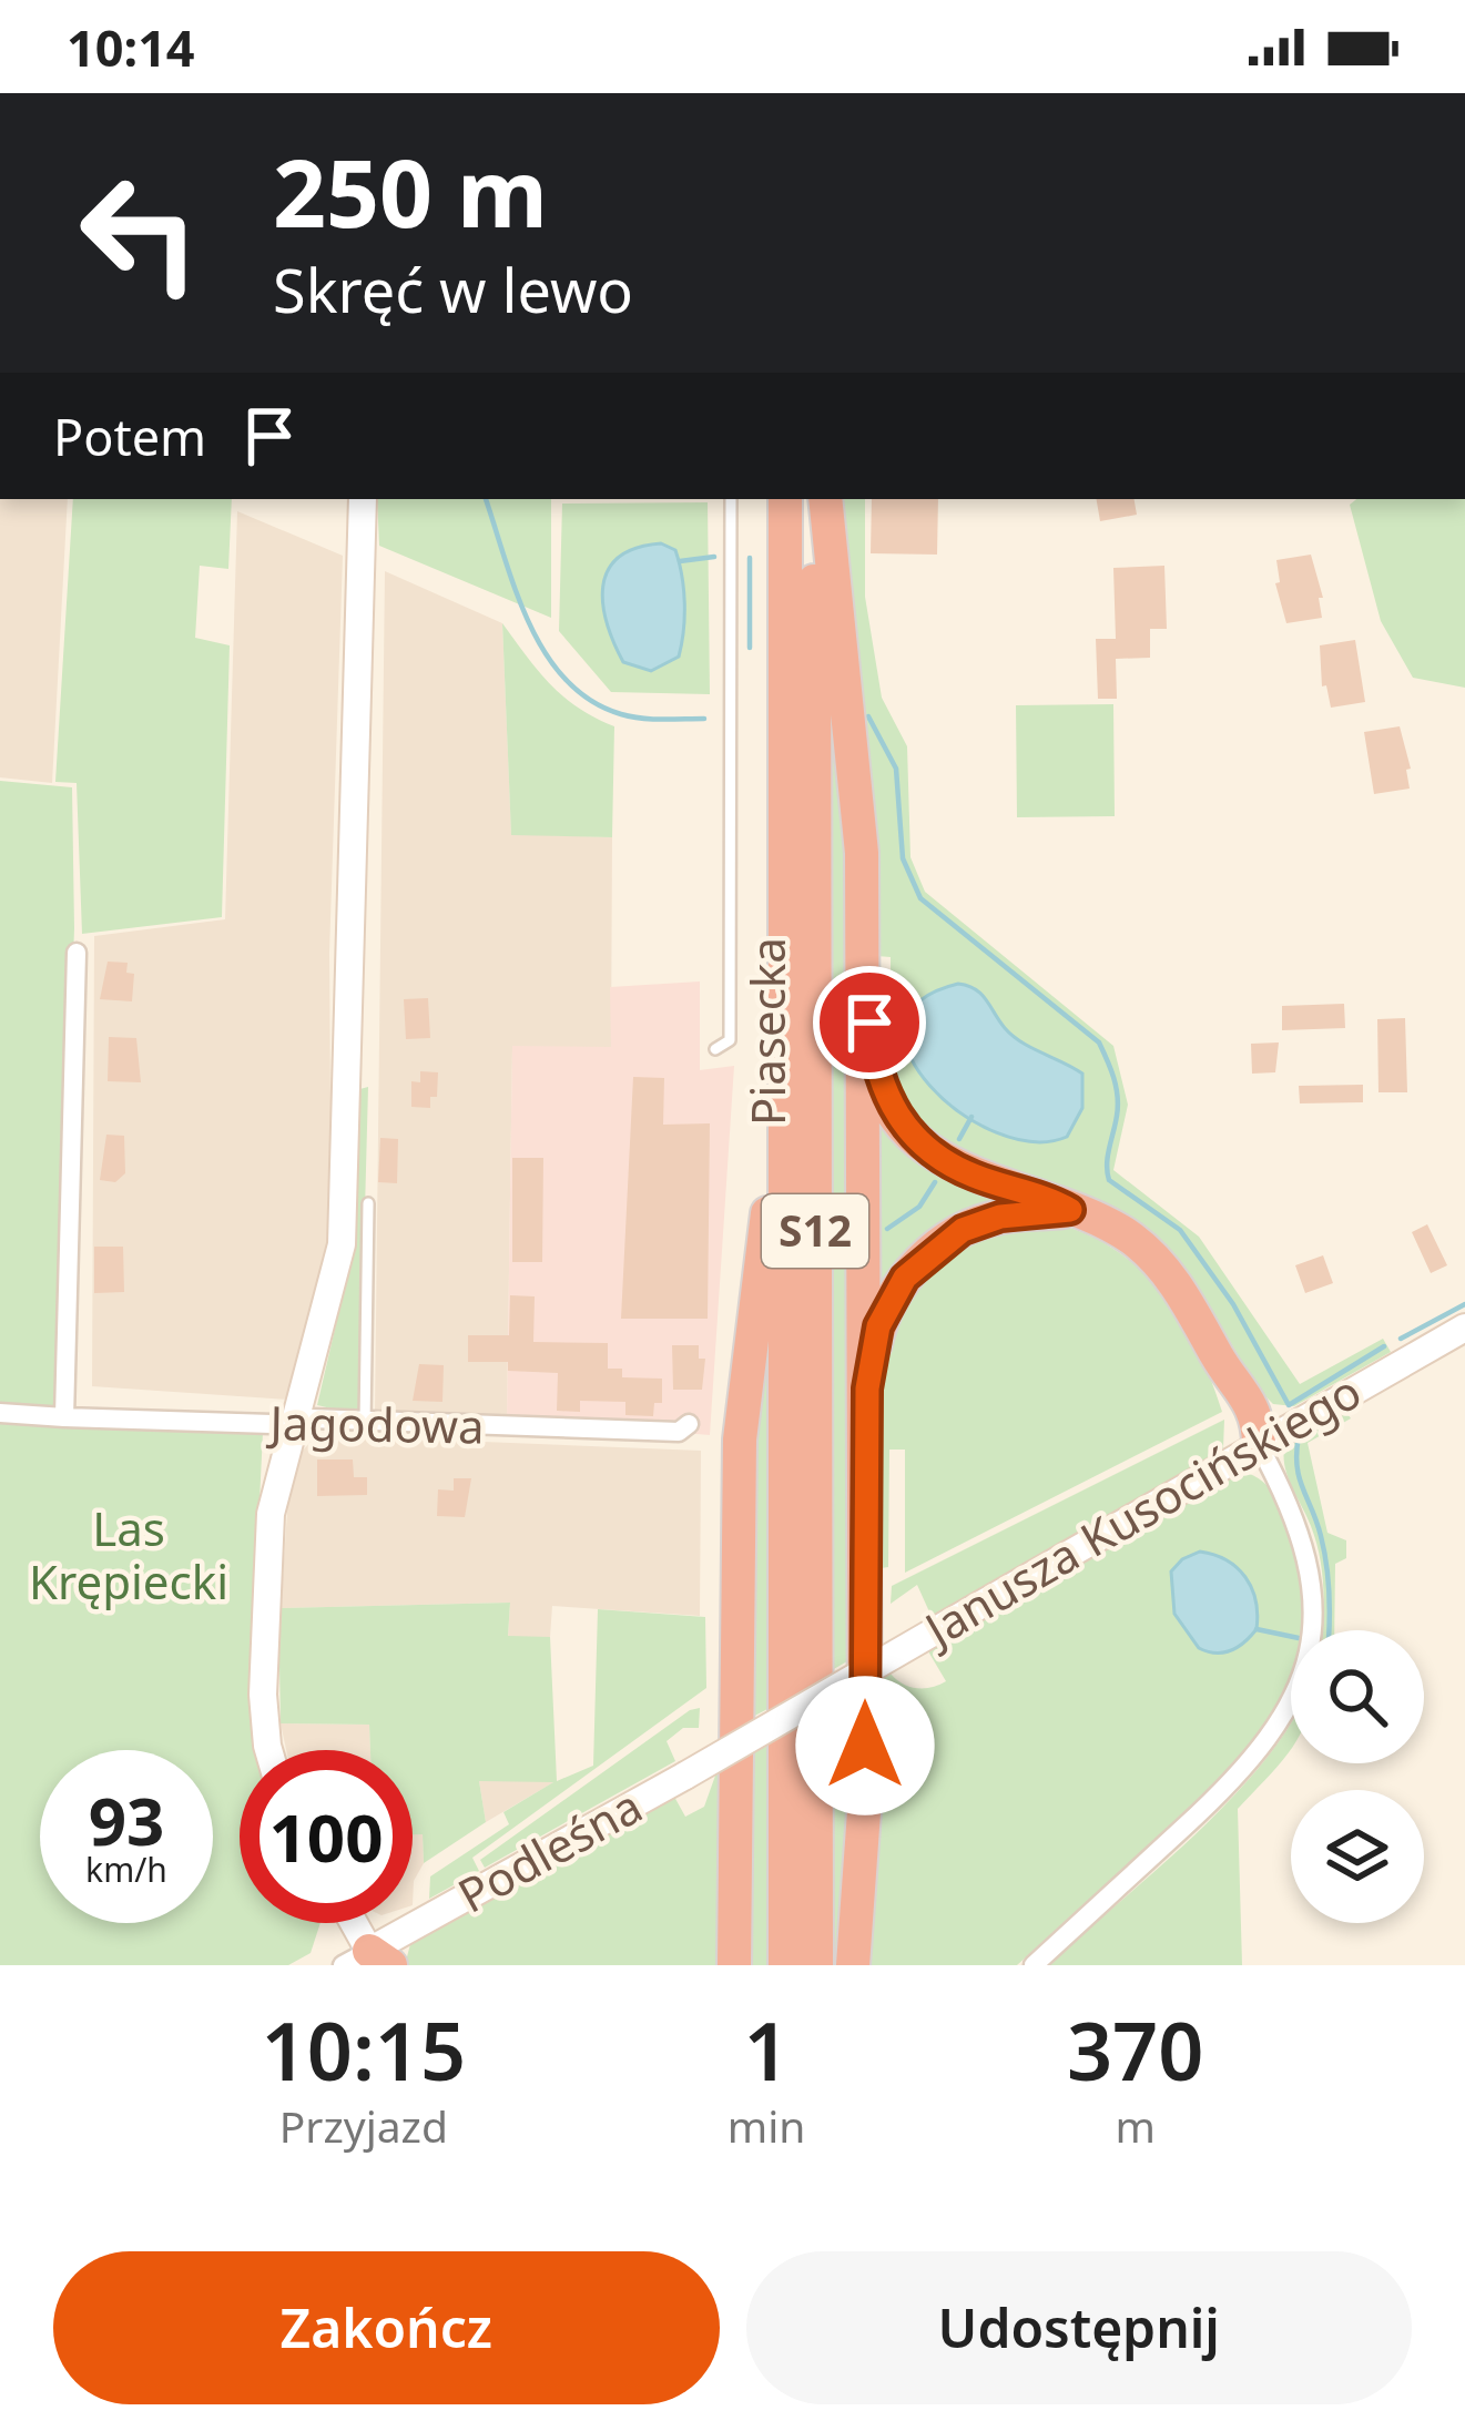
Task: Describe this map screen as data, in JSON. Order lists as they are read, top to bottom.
{
  "streets": {
    "highway": ["Piasecka", "S12"],
    "street": ["Jagodowa", "Janusza Kusocińskiego", "Podleśna"]
  },
  "crossings": [
    ["Janusza Kusocińskiego", "Podleśna"]
  ],
  "parks": ["Las Krępiecki"],
  "page": {
    "status": "10:14",
    "turn": ["250 m", "Skręć w lewo"],
    "then": "Potem",
    "speed": "93 km/h",
    "limit": "100",
    "eta": [
      "10:15",
      "Przyjazd",
      "1",
      "min",
      "370",
      "m"
    ],
    "buttons": ["Zakończ", "Udostępnij"]
  }
}
